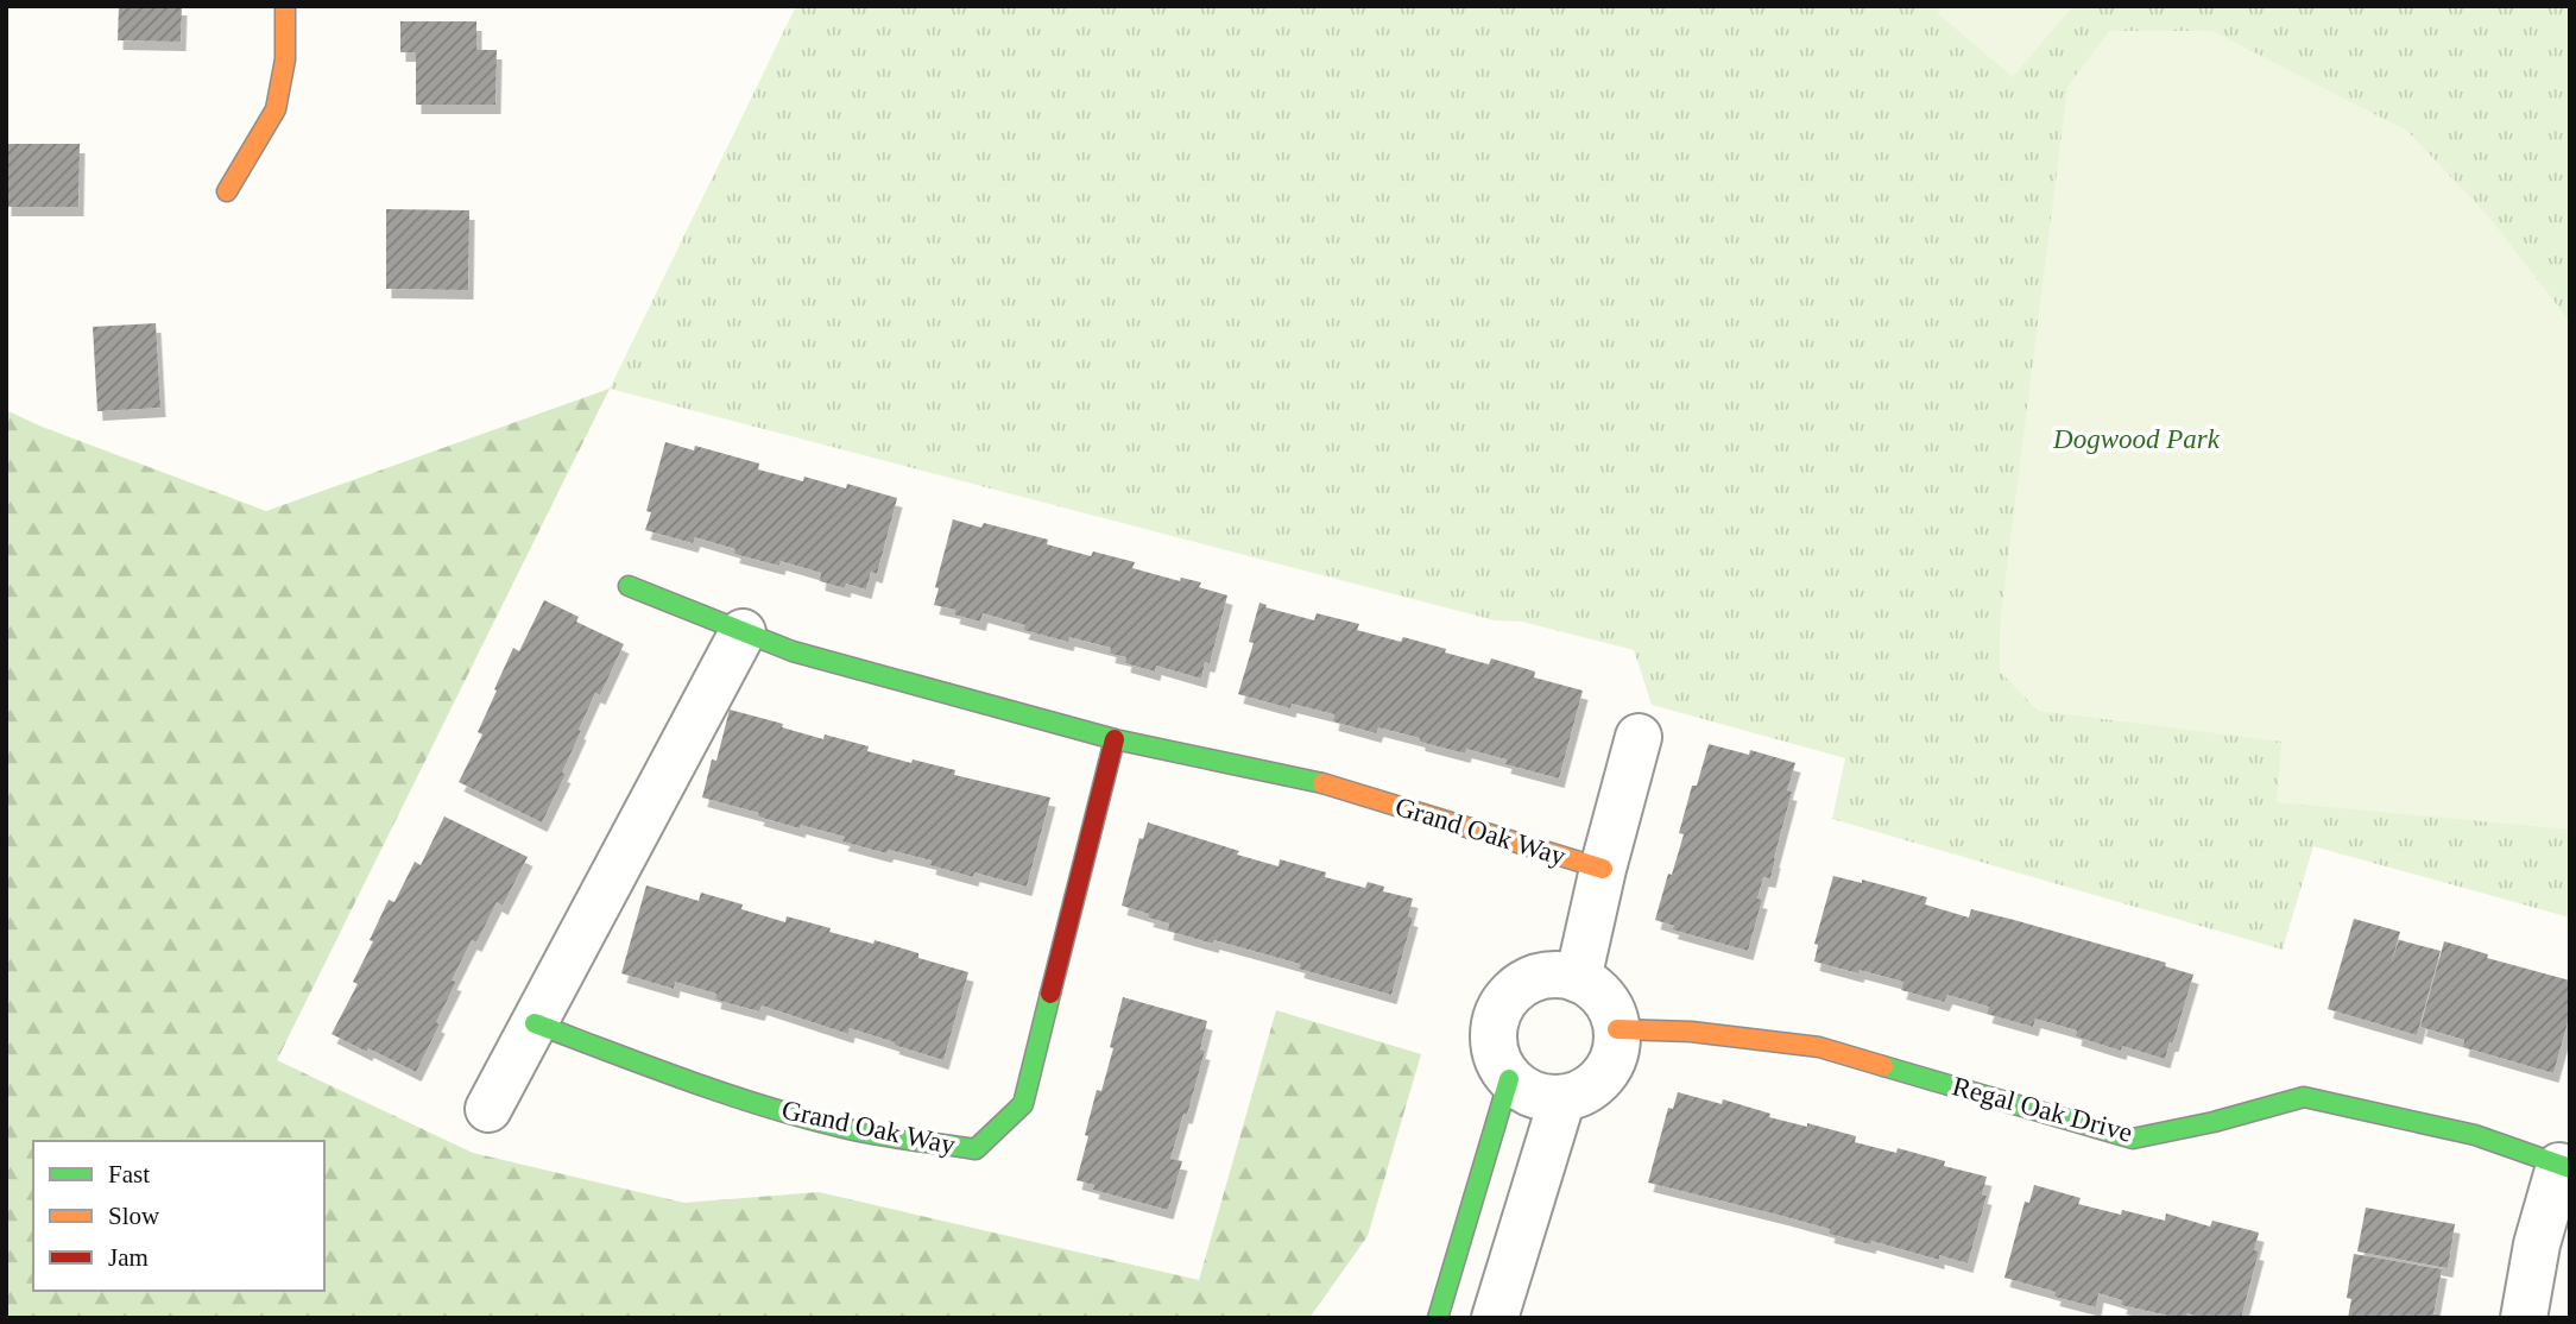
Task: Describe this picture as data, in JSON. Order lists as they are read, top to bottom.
{
  "streets": {
    "street": ["Grand Oak Way", "Regal Oak Drive"]
  },
  "crossings": [
    ["Grand Oak Way", "Regal Oak Drive"]
  ],
  "parks": ["Dogwood Park"],
  "legend": ["Fast", "Slow", "Jam"]
}
